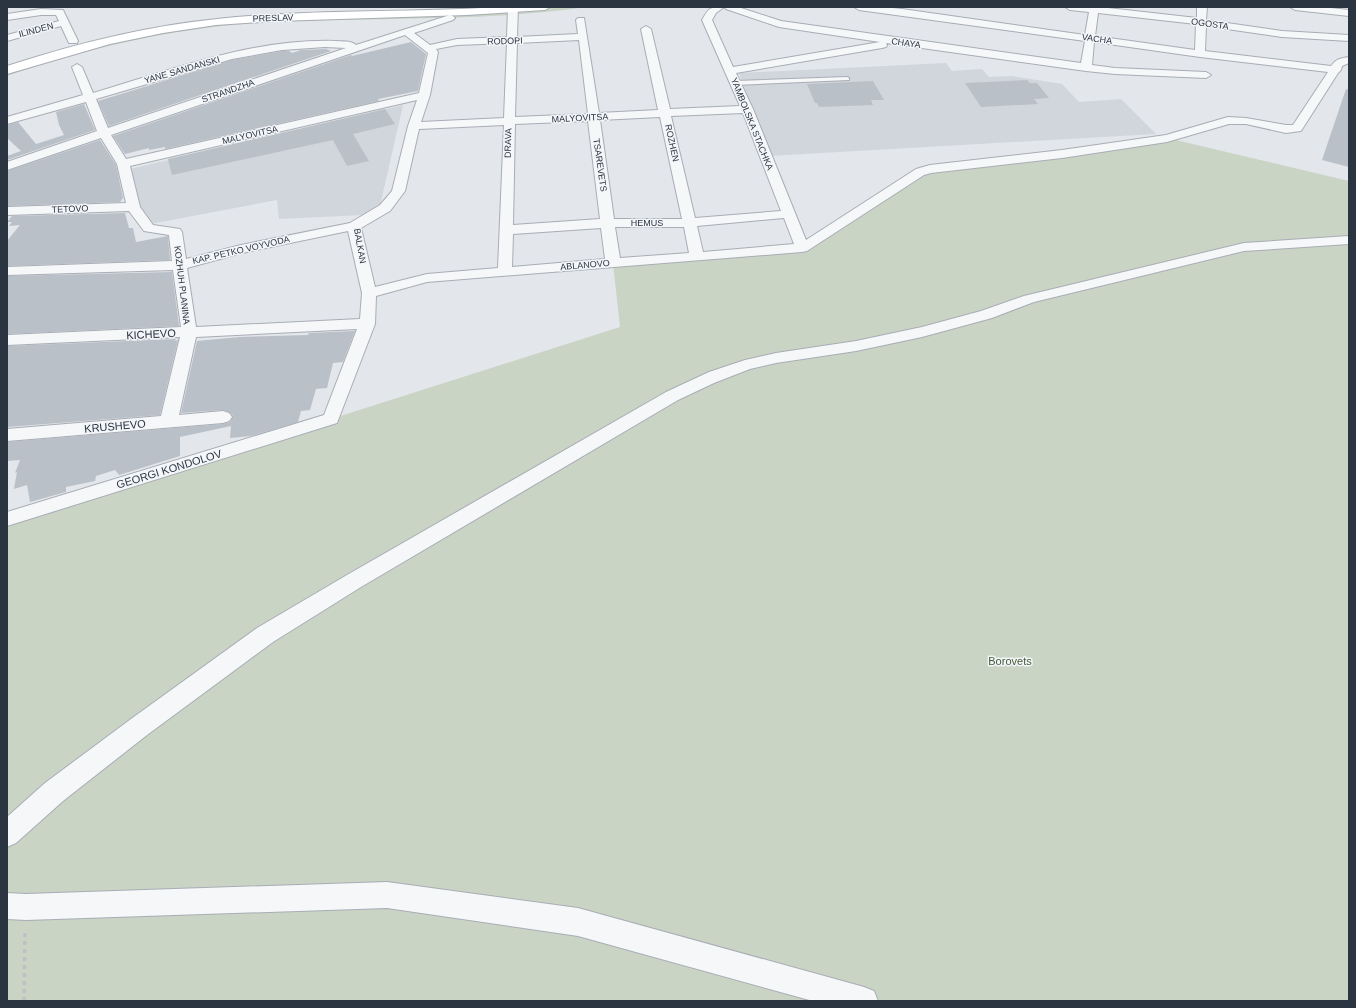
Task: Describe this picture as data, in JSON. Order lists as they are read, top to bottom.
{
  "streets": {
    "main road": ["PRESLAV"],
    "street": [
      "OGOSTA",
      "ILINDEN",
      "VACHA",
      "RODOPI",
      "CHAYA",
      "YANE SANDANSKI",
      "STRANDZHA",
      "MALYOVITSA",
      "YAMBOLSKA STACHKA",
      "DRAVA",
      "ROZHEN",
      "TSAREVETS",
      "TETOVO",
      "HEMUS",
      "BALKAN",
      "KAP. PETKO VOYVODA",
      "ABLANOVO",
      "KOZHUH PLANINA",
      "KICHEVO",
      "KRUSHEVO",
      "GEORGI KONDOLOV"
    ]
  },
  "crossings": [
    ["PRESLAV", "DRAVA"],
    ["RODOPI", "DRAVA"],
    ["RODOPI", "TSAREVETS"],
    ["RODOPI", "BALKAN"],
    ["YANE SANDANSKI", "STRANDZHA"],
    ["YANE SANDANSKI", "KOZHUH PLANINA"],
    ["STRANDZHA", "KOZHUH PLANINA"],
    ["MALYOVITSA", "YAMBOLSKA STACHKA"],
    ["MALYOVITSA", "DRAVA"],
    ["MALYOVITSA", "ROZHEN"],
    ["MALYOVITSA", "TSAREVETS"],
    ["MALYOVITSA", "BALKAN"],
    ["MALYOVITSA", "KOZHUH PLANINA"],
    ["YAMBOLSKA STACHKA", "HEMUS"],
    ["YAMBOLSKA STACHKA", "ABLANOVO"],
    ["DRAVA", "HEMUS"],
    ["DRAVA", "ABLANOVO"],
    ["ROZHEN", "HEMUS"],
    ["ROZHEN", "ABLANOVO"],
    ["TSAREVETS", "HEMUS"],
    ["TSAREVETS", "ABLANOVO"],
    ["TETOVO", "KOZHUH PLANINA"],
    ["BALKAN", "KAP. PETKO VOYVODA"],
    ["BALKAN", "ABLANOVO"],
    ["BALKAN", "KICHEVO"],
    ["BALKAN", "GEORGI KONDOLOV"],
    ["KAP. PETKO VOYVODA", "KOZHUH PLANINA"],
    ["KOZHUH PLANINA", "KICHEVO"],
    ["KOZHUH PLANINA", "KRUSHEVO"]
  ],
  "parks": ["Borovets"]
}
